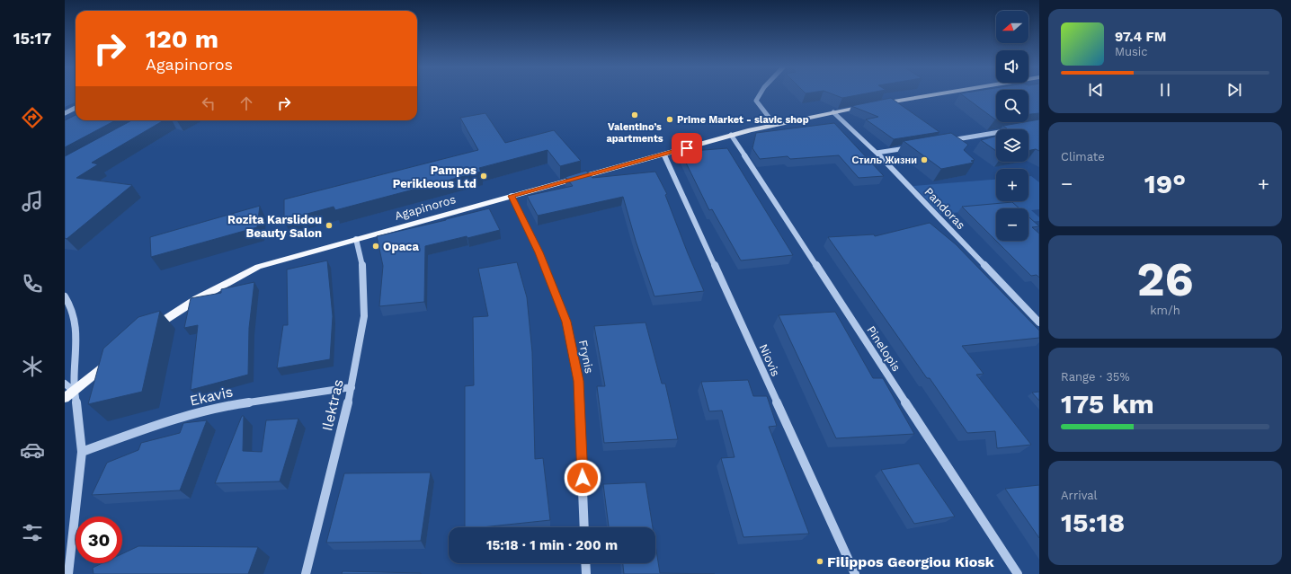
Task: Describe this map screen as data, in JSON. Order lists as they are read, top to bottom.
{
  "streets": {
    "main road": ["Agapinoros"],
    "street": [
      "Pandoras",
      "Pinelopis",
      "Frynis",
      "Niovis",
      "Ekavis",
      "Ilektras"
    ]
  },
  "crossings": [
    ["Agapinoros", "Pandoras"],
    ["Agapinoros", "Pinelopis"],
    ["Agapinoros", "Frynis"],
    ["Agapinoros", "Niovis"],
    ["Agapinoros", "Ilektras"],
    ["Ekavis", "Ilektras"]
  ],
  "places": [
    "Valentino’s apartments",
    "Prime Market - slavic shop",
    "Стиль Жизни",
    "Pampos Perikleous Ltd",
    "Rozita Karslidou Beauty Salon",
    "Opaca",
    "Filippos Georgiou Kiosk"
  ],
  "north": "left",
  "page": {
    "tabs": "15:17",
    "map_buttons": ["+", "−"],
    "turn": ["120 m", "Agapinoros"],
    "song": ["97.4 FM", "Music"],
    "tile": [
      "Climate",
      ["26", "km/h"],
      ["Range · 35%", "175 km"],
      ["Arrival", "15:18"]
    ],
    "heat": ["−", "19°", "+"],
    "limit": "30",
    "trip": "15:18 · 1 min · 200 m"
  }
}
